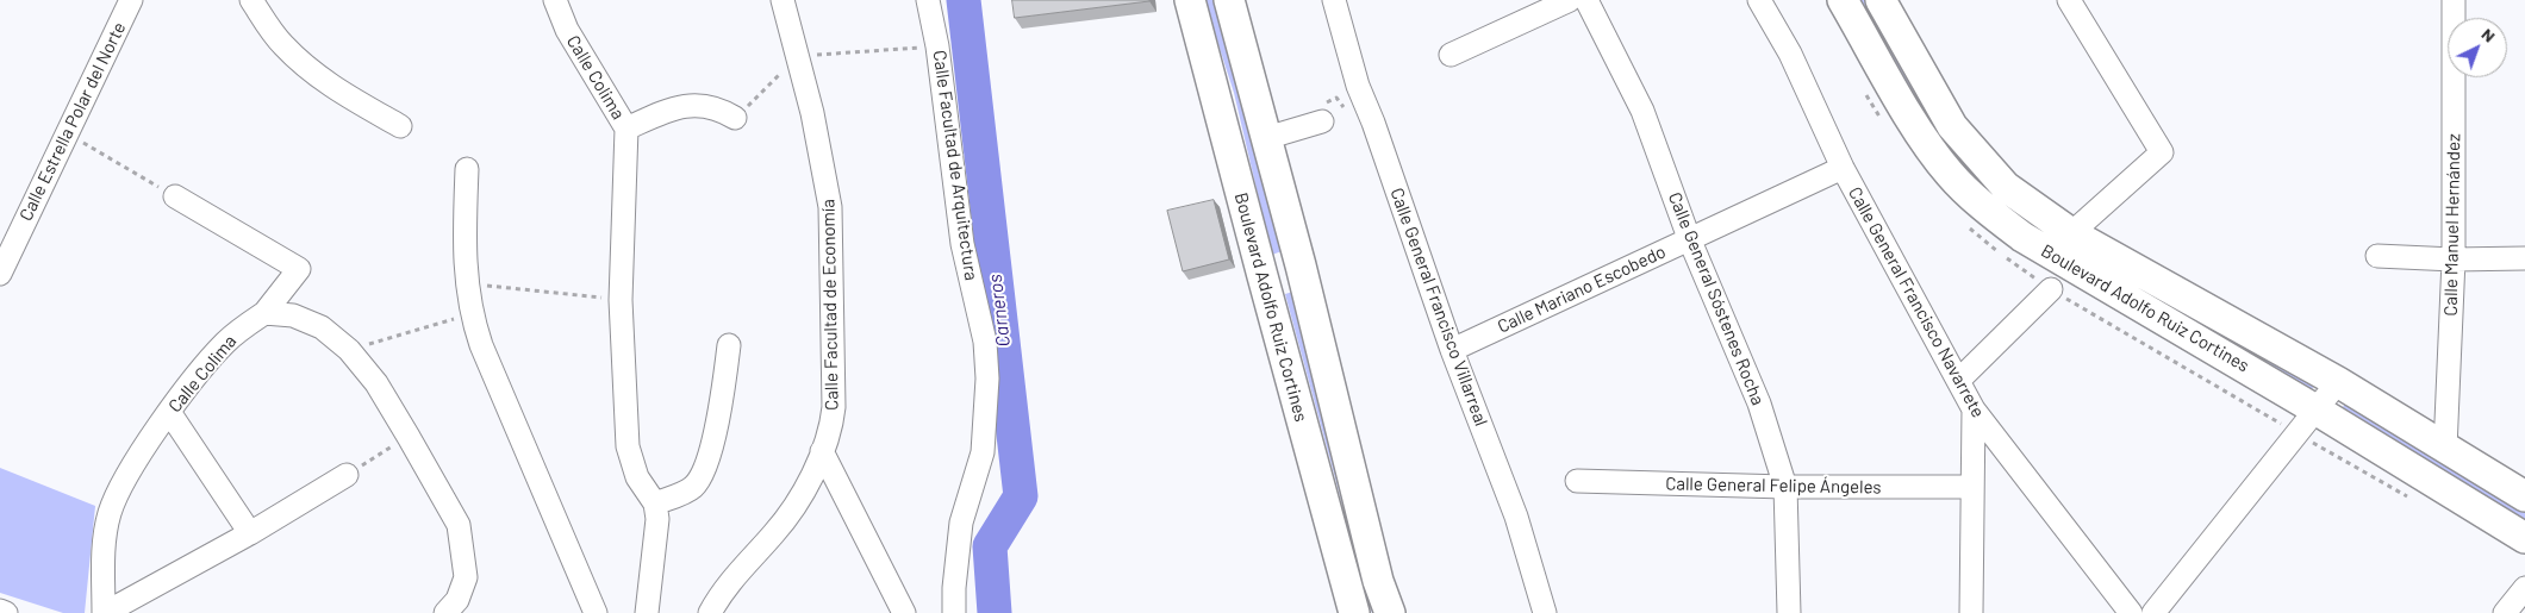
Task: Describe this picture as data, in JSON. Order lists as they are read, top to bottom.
{
  "streets": {
    "main road": ["Boulevard Adolfo Ruiz Cortines"],
    "street": [
      "Calle Colima",
      "Calle Estrella Polar del Norte",
      "Calle Facultad de Arquitectura",
      "Calle Manuel Hernández",
      "Calle Mariano Escobedo",
      "Calle General Sóstenes Rocha",
      "Calle General Francisco Navarrete",
      "Calle Facultad de Economía",
      "Calle General Francisco Villarreal",
      "Calle General Felipe Ángeles"
    ]
  },
  "crossings": [
    ["Calle Manuel Hernández", "Boulevard Adolfo Ruiz Cortines"],
    ["Calle Mariano Escobedo", "Calle General Sóstenes Rocha"],
    ["Calle Mariano Escobedo", "Calle General Francisco Navarrete"],
    ["Calle Mariano Escobedo", "Calle General Francisco Villarreal"],
    ["Calle General Sóstenes Rocha", "Calle General Felipe Ángeles"]
  ],
  "water": ["Carneros"],
  "north": "top right"
}
